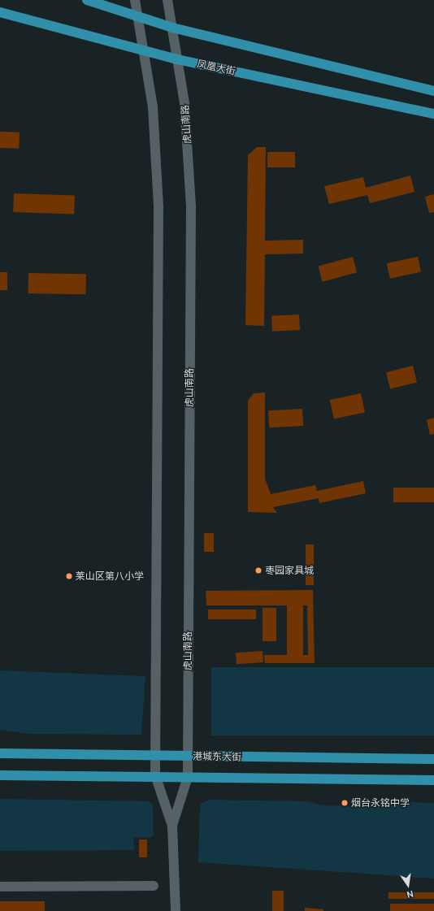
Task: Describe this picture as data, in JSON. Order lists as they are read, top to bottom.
{
  "streets": {
    "main road": ["凤凰大街", "港城东大街"],
    "street": ["虎山南路"]
  },
  "crossings": [
    ["凤凰大街", "虎山南路"],
    ["虎山南路", "港城东大街"]
  ],
  "places": ["枣园家具城", "莱山区第八小学", "烟台永铭中学"],
  "north": "bottom"
}
